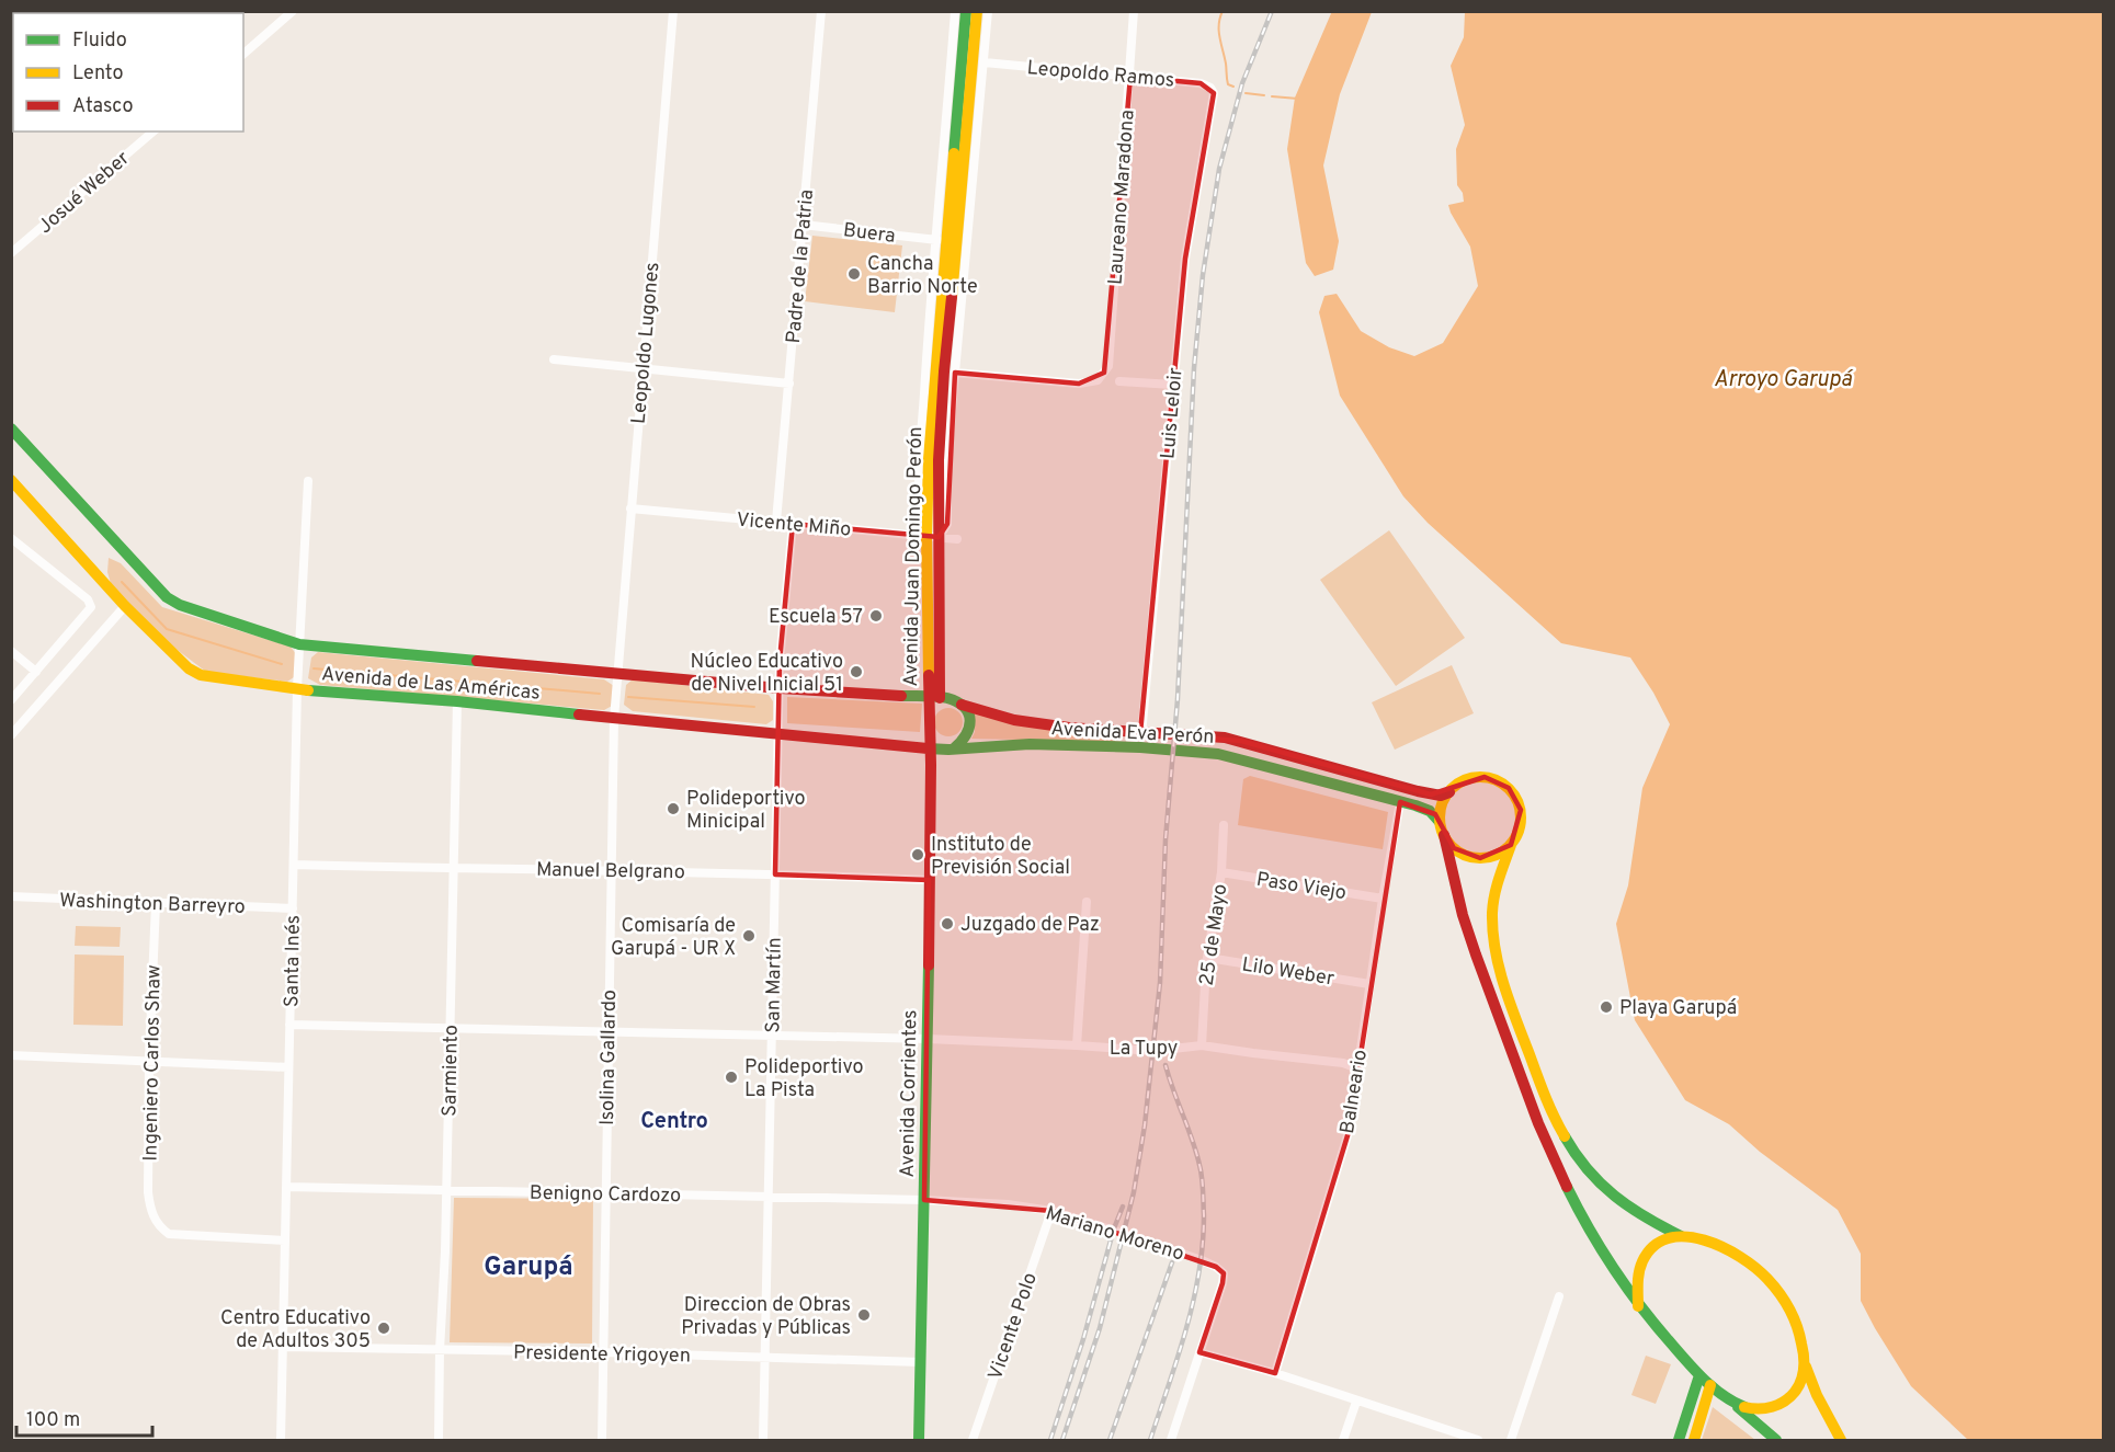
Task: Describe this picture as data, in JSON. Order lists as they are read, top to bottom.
{
  "streets": {
    "main road": [
      "Avenida Juan Domingo Perón",
      "Avenida de Las Américas",
      "Avenida Eva Perón",
      "Avenida Corrientes"
    ],
    "street": [
      "Leopoldo Ramos",
      "Josué Weber",
      "Laureano Maradona",
      "Buera",
      "Padre de la Patria",
      "Leopoldo Lugones",
      "Luis Leloir",
      "Vicente Miño",
      "Manuel Belgrano",
      "Paso Viejo",
      "Washington Barreyro",
      "25 de Mayo",
      "Santa Inés",
      "Lilo Weber",
      "San Martín",
      "La Tupy",
      "Isolina Gallardo",
      "Ingeniero Carlos Shaw",
      "Sarmiento",
      "Balneario",
      "Benigno Cardozo",
      "Mariano Moreno",
      "Vicente Polo",
      "Presidente Yrigoyen"
    ]
  },
  "crossings": [
    ["Leopoldo Ramos", "Laureano Maradona"],
    ["Leopoldo Ramos", "Luis Leloir"],
    ["Buera", "Padre de la Patria"],
    ["Padre de la Patria", "Vicente Miño"],
    ["Leopoldo Lugones", "Vicente Miño"],
    ["Leopoldo Lugones", "Avenida de Las Américas"],
    ["Leopoldo Lugones", "Isolina Gallardo"],
    ["Luis Leloir", "Avenida Eva Perón"],
    ["Vicente Miño", "Avenida Juan Domingo Perón"],
    ["Avenida Juan Domingo Perón", "Avenida de Las Américas"],
    ["Avenida Juan Domingo Perón", "Avenida Eva Perón"],
    ["Avenida Juan Domingo Perón", "Avenida Corrientes"],
    ["Avenida de Las Américas", "Avenida Eva Perón"],
    ["Avenida de Las Américas", "Santa Inés"],
    ["Avenida de Las Américas", "San Martín"],
    ["Avenida de Las Américas", "Isolina Gallardo"],
    ["Avenida de Las Américas", "Sarmiento"],
    ["Avenida de Las Américas", "Avenida Corrientes"],
    ["Avenida Eva Perón", "Balneario"],
    ["Avenida Eva Perón", "Avenida Corrientes"],
    ["Manuel Belgrano", "Santa Inés"],
    ["Manuel Belgrano", "San Martín"],
    ["Manuel Belgrano", "Isolina Gallardo"],
    ["Manuel Belgrano", "Sarmiento"],
    ["Manuel Belgrano", "Avenida Corrientes"],
    ["Paso Viejo", "25 de Mayo"],
    ["Paso Viejo", "Balneario"],
    ["Washington Barreyro", "Santa Inés"],
    ["Washington Barreyro", "Ingeniero Carlos Shaw"],
    ["25 de Mayo", "Lilo Weber"],
    ["25 de Mayo", "La Tupy"],
    ["Santa Inés", "La Tupy"],
    ["Santa Inés", "Ingeniero Carlos Shaw"],
    ["Santa Inés", "Benigno Cardozo"],
    ["Santa Inés", "Presidente Yrigoyen"],
    ["Lilo Weber", "Balneario"],
    ["San Martín", "La Tupy"],
    ["San Martín", "Benigno Cardozo"],
    ["San Martín", "Presidente Yrigoyen"],
    ["La Tupy", "Isolina Gallardo"],
    ["La Tupy", "Sarmiento"],
    ["La Tupy", "Balneario"],
    ["La Tupy", "Avenida Corrientes"],
    ["Isolina Gallardo", "Benigno Cardozo"],
    ["Isolina Gallardo", "Presidente Yrigoyen"],
    ["Sarmiento", "Benigno Cardozo"],
    ["Sarmiento", "Presidente Yrigoyen"],
    ["Avenida Corrientes", "Benigno Cardozo"],
    ["Avenida Corrientes", "Mariano Moreno"],
    ["Avenida Corrientes", "Presidente Yrigoyen"],
    ["Benigno Cardozo", "Mariano Moreno"],
    ["Mariano Moreno", "Vicente Polo"]
  ],
  "districts": ["Centro", "Garupá"],
  "water": ["Arroyo Garupá"],
  "places": [
    "Cancha Barrio Norte",
    "Escuela 57",
    "Núcleo Educativo de Nivel Inicial 51",
    "Polideportivo Minicipal",
    "Instituto de Previsión Social",
    "Juzgado de Paz",
    "Comisaría de Garupá - UR X",
    "Playa Garupá",
    "Polideportivo La Pista",
    "Direccion de Obras Privadas y Públicas",
    "Centro Educativo de Adultos 305"
  ],
  "legend": ["Fluido", "Lento", "Atasco"],
  "scale_bar": "100 m"
}
